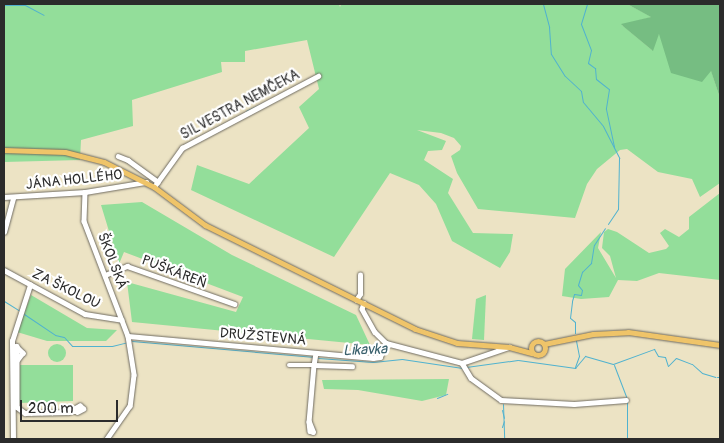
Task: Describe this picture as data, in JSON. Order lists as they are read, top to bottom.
{
  "streets": {
    "street": [
      "SILVESTRA NEMČEKA",
      "JÁNA HOLLÉHO",
      "ŠKOLSKÁ",
      "PUŠKÁREŇ",
      "ZA ŠKOLOU",
      "DRUŽSTEVNÁ"
    ]
  },
  "crossings": [
    ["JÁNA HOLLÉHO", "ŠKOLSKÁ"],
    ["ŠKOLSKÁ", "PUŠKÁREŇ"],
    ["ŠKOLSKÁ", "ZA ŠKOLOU"],
    ["ŠKOLSKÁ", "DRUŽSTEVNÁ"]
  ],
  "water": ["Likavka"],
  "scale_bar": "200 m"
}
